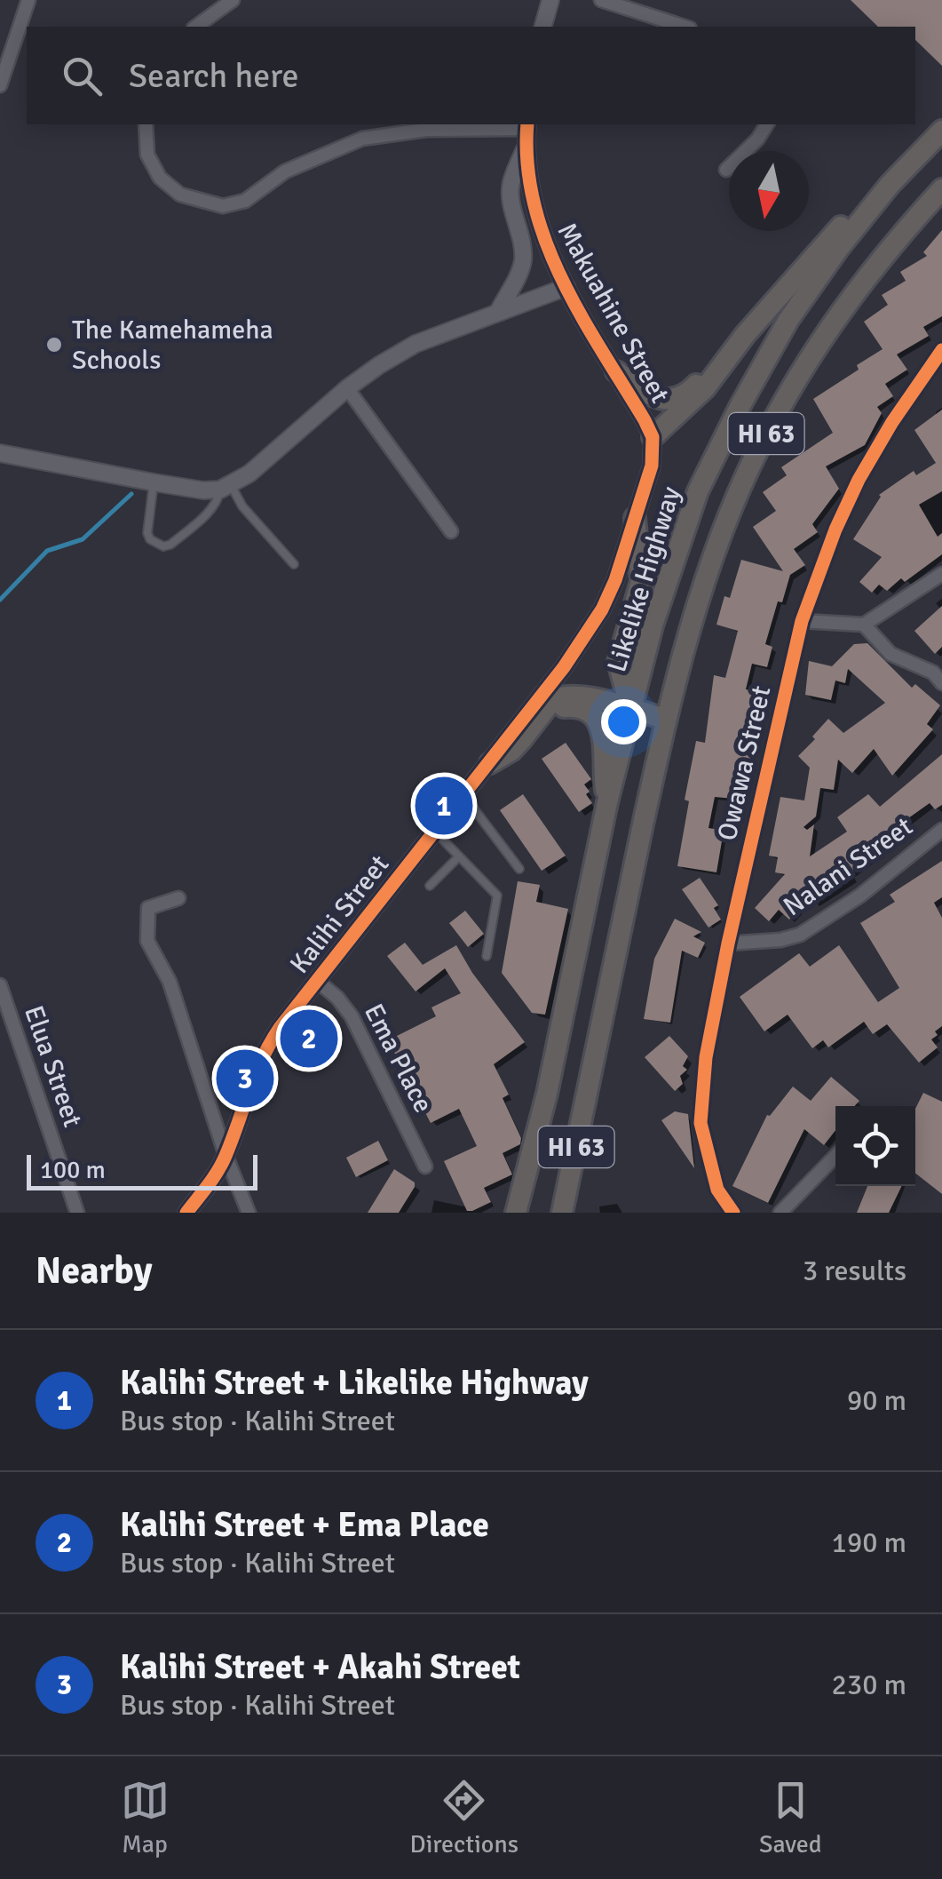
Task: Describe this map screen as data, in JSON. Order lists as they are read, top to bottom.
{
  "streets": {
    "highway": ["HI 63", "Likelike Highway"],
    "street": [
      "Makuahine Street",
      "Owawa Street",
      "Nalani Street",
      "Kalihi Street",
      "Ema Place",
      "Elua Street"
    ]
  },
  "crossings": [
    ["Makuahine Street", "Kalihi Street"],
    ["Owawa Street", "Nalani Street"],
    ["Kalihi Street", "Ema Place"]
  ],
  "places": ["The Kamehameha Schools"],
  "scale_bar": "100 m",
  "north": "bottom",
  "page": {
    "search": "Search here",
    "pins": ["1", "2", "3"],
    "scale": "100 m",
    "heading": ["Nearby", "3 results"],
    "list": [
      {
        "mark": "1",
        "name": "Kalihi Street + Likelike Highway",
        "note": "Bus stop · Kalihi Street",
        "value": "90 m"
      },
      {
        "mark": "2",
        "name": "Kalihi Street + Ema Place",
        "note": "Bus stop · Kalihi Street",
        "value": "190 m"
      },
      {
        "mark": "3",
        "name": "Kalihi Street + Akahi Street",
        "note": "Bus stop · Kalihi Street",
        "value": "230 m"
      }
    ],
    "nav": ["Map", "Directions", "Saved"]
  }
}
